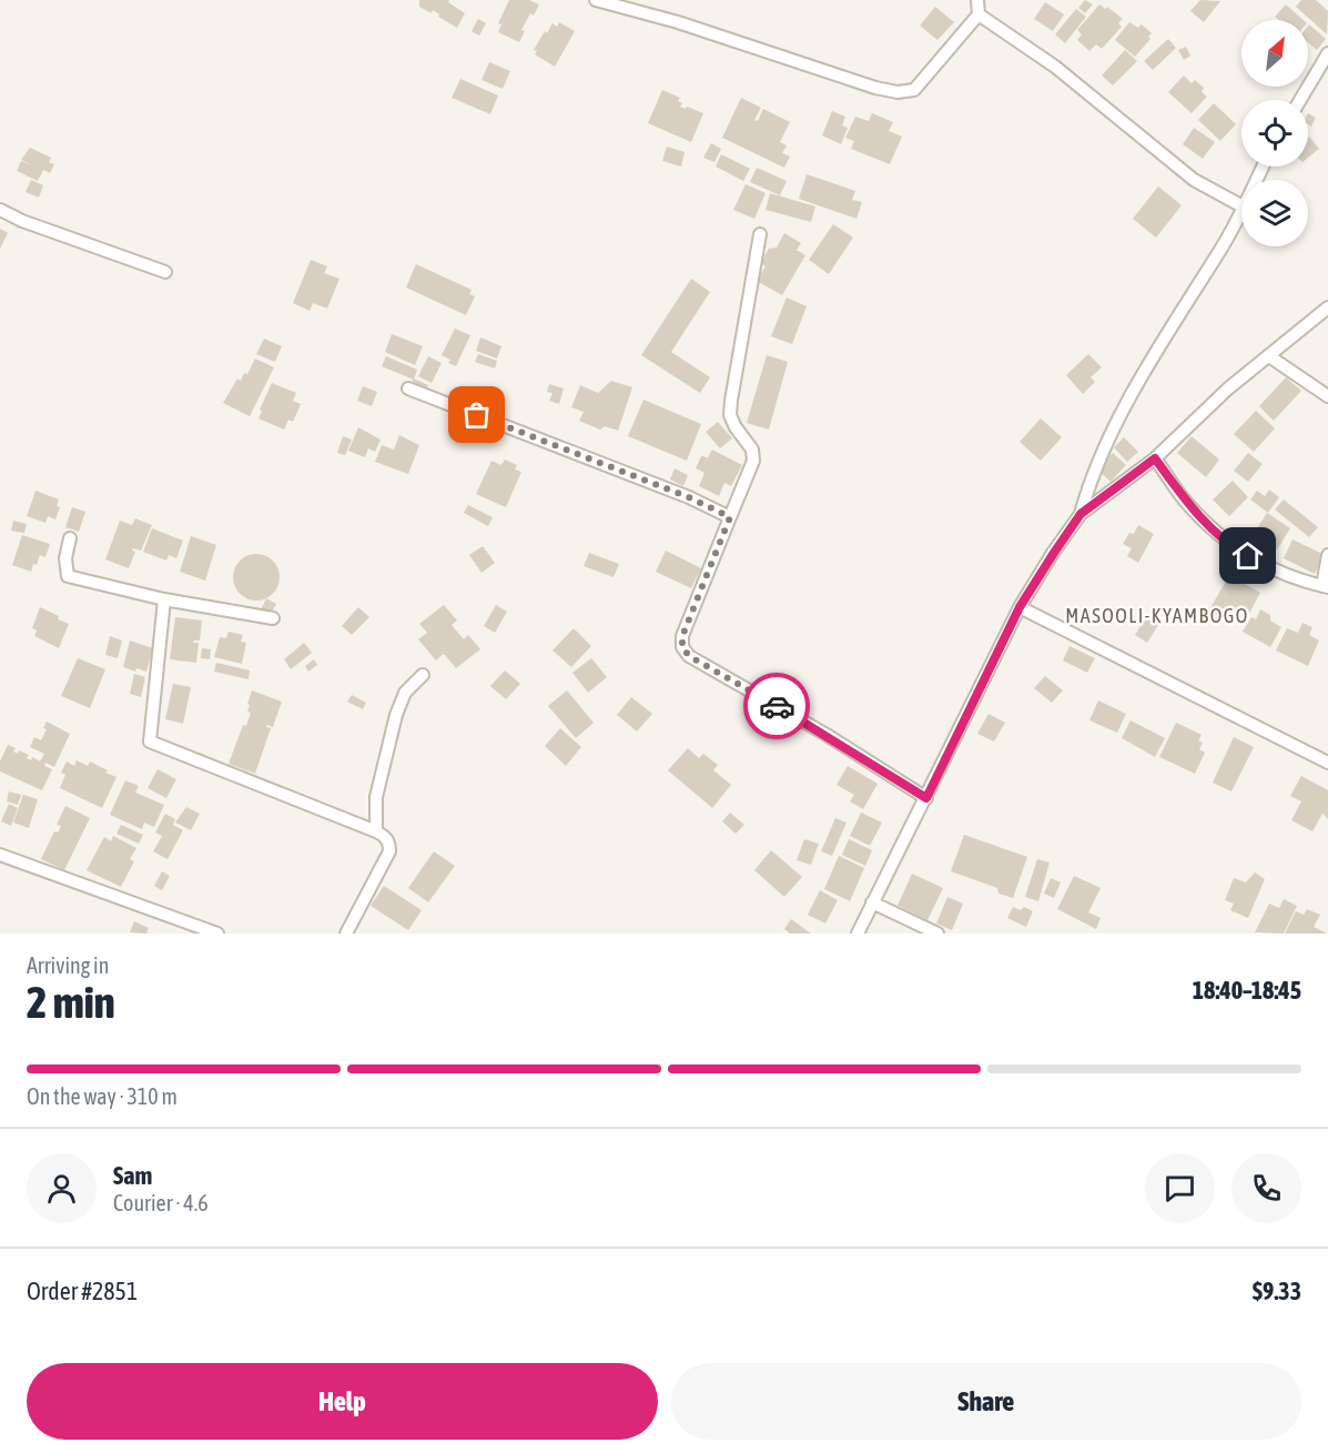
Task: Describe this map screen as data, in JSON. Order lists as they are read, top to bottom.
{
  "districts": ["MASOOLI-KYAMBOGO"],
  "north": "top right",
  "page": {
    "heading": ["2 min", "Arriving in", "18:40–18:45"],
    "panel": [
      "Sam",
      "Courier · 4.6",
      "Order #2851",
      "$9.33"
    ],
    "bar": "On the way · 310 m",
    "buttons": ["Help", "Share"]
  }
}
